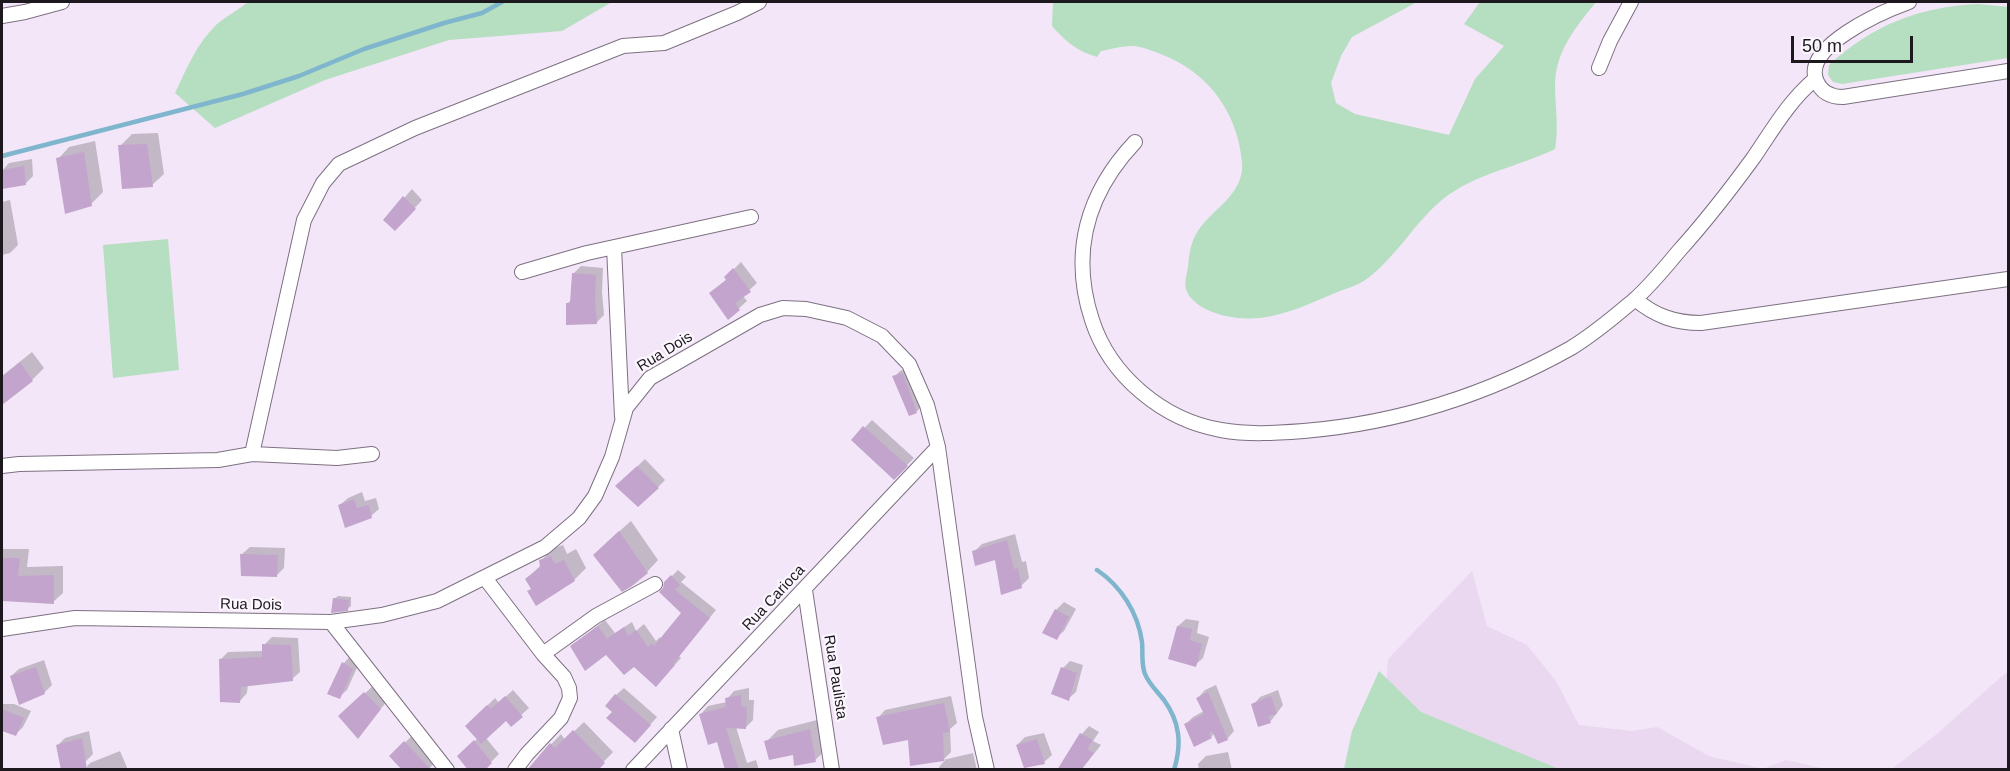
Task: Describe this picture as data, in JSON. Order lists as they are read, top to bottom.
{
  "streets": {
    "street": ["Rua Dois", "Rua Carioca", "Rua Paulista"]
  },
  "crossings": [
    ["Rua Dois", "Rua Carioca"],
    ["Rua Carioca", "Rua Paulista"]
  ],
  "scale_bar": "50 m"
}
